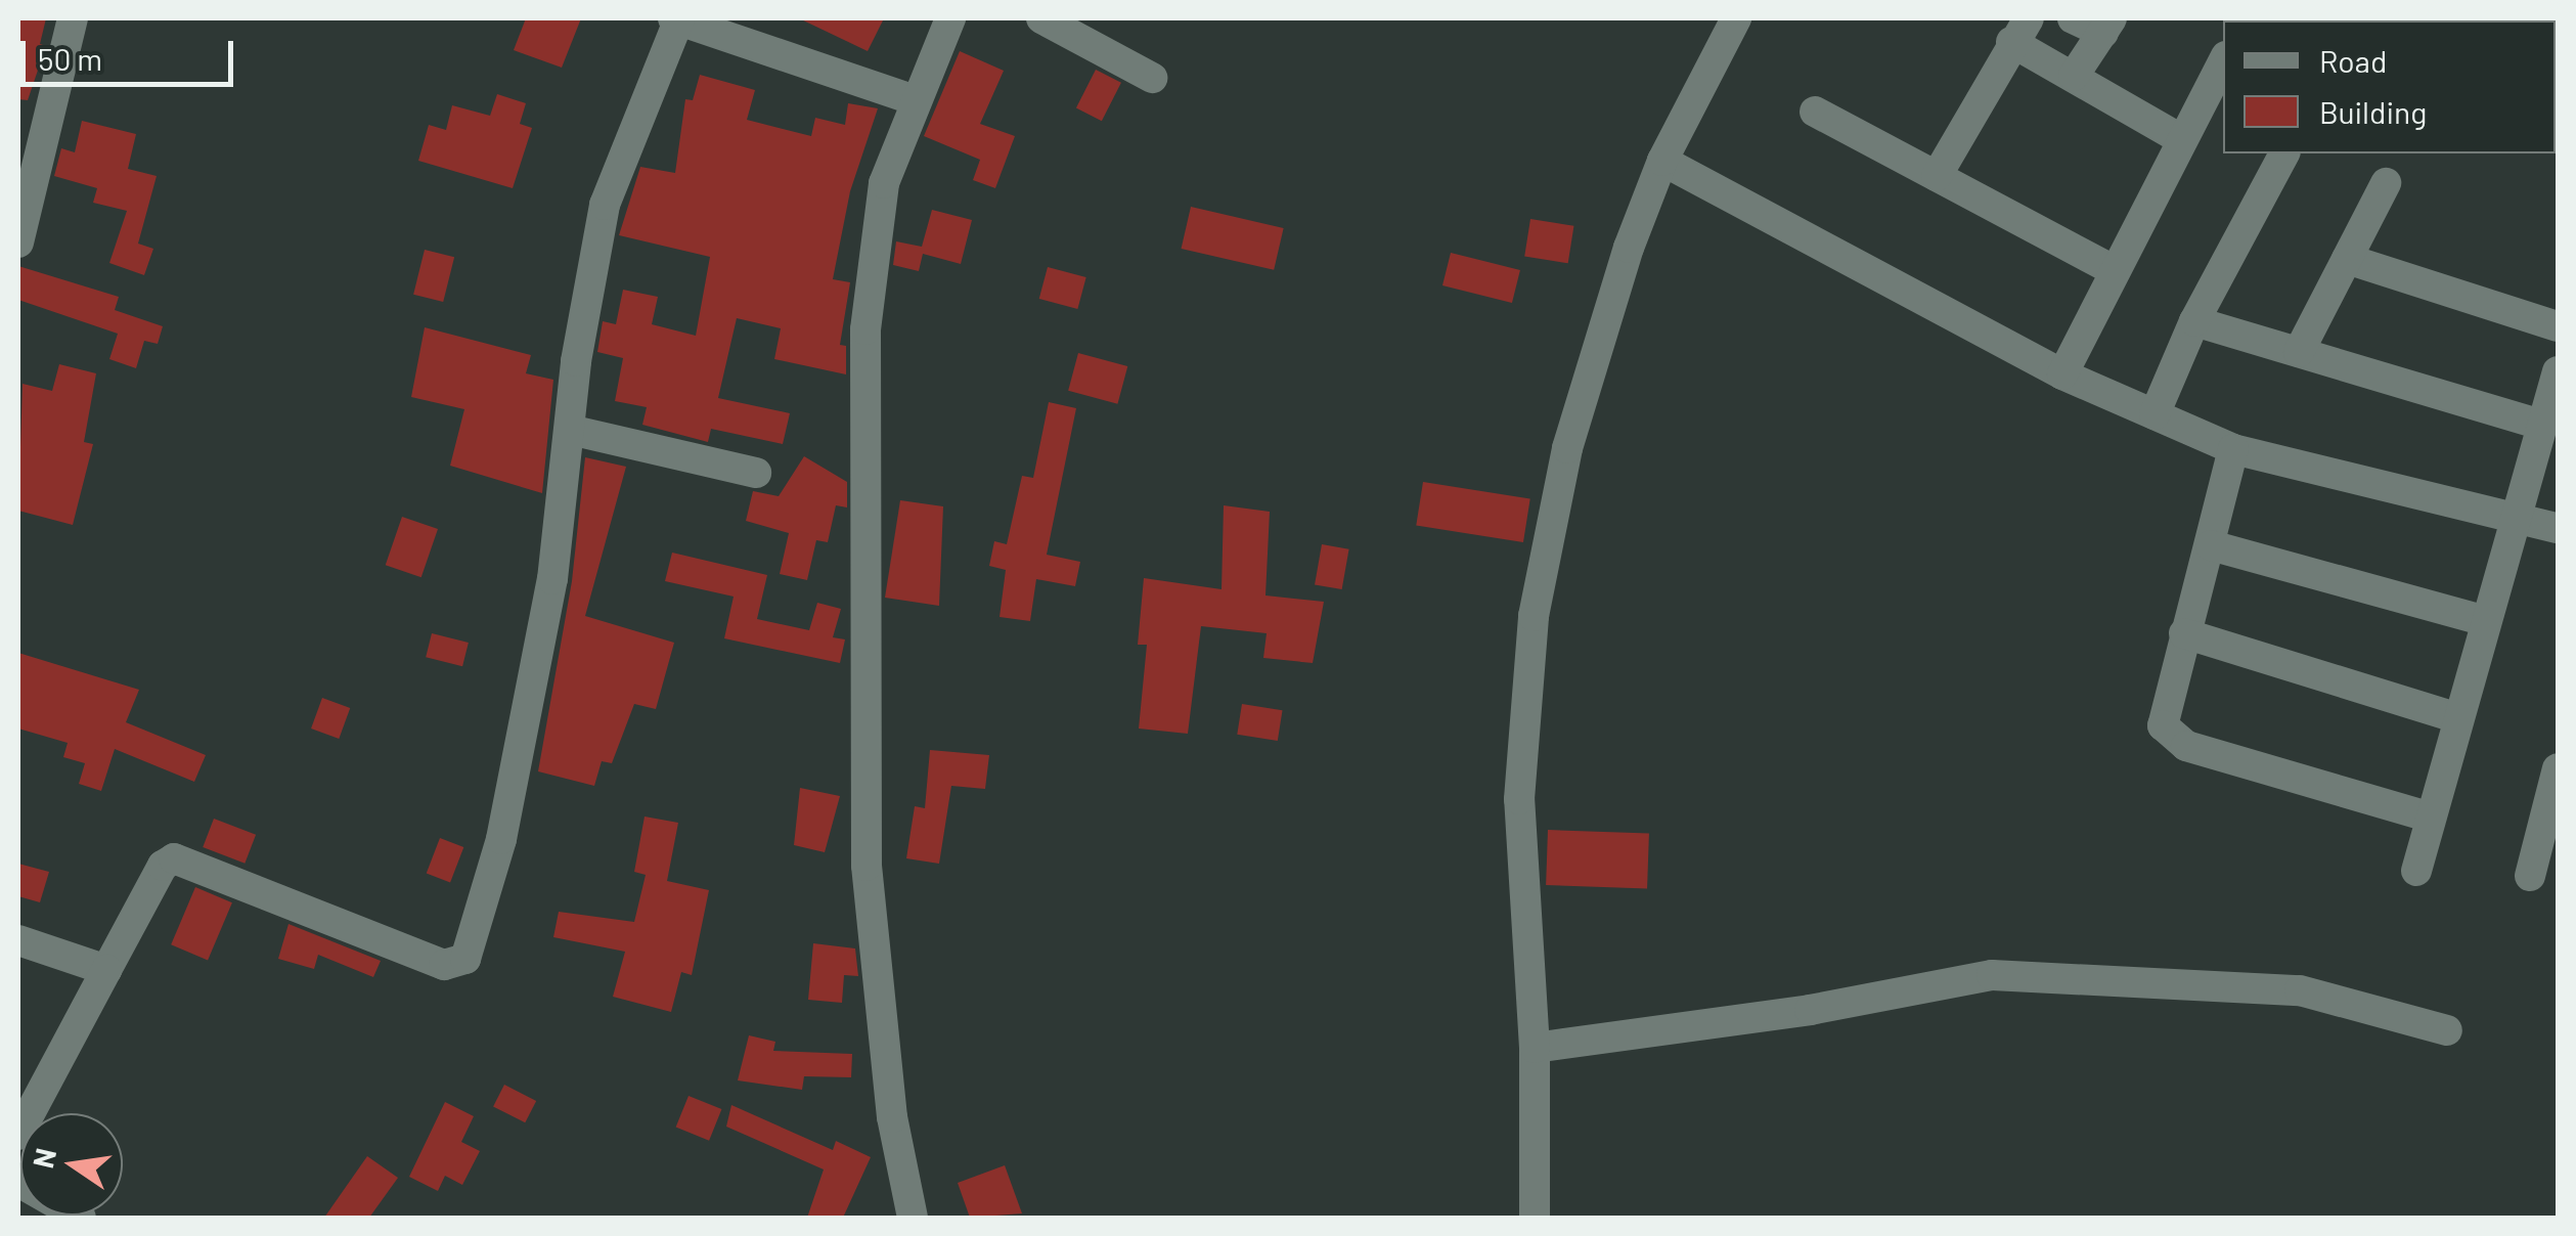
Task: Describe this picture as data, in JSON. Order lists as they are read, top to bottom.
{
  "legend": ["Road", "Building"],
  "scale_bar": "50 m",
  "north": "left"
}
